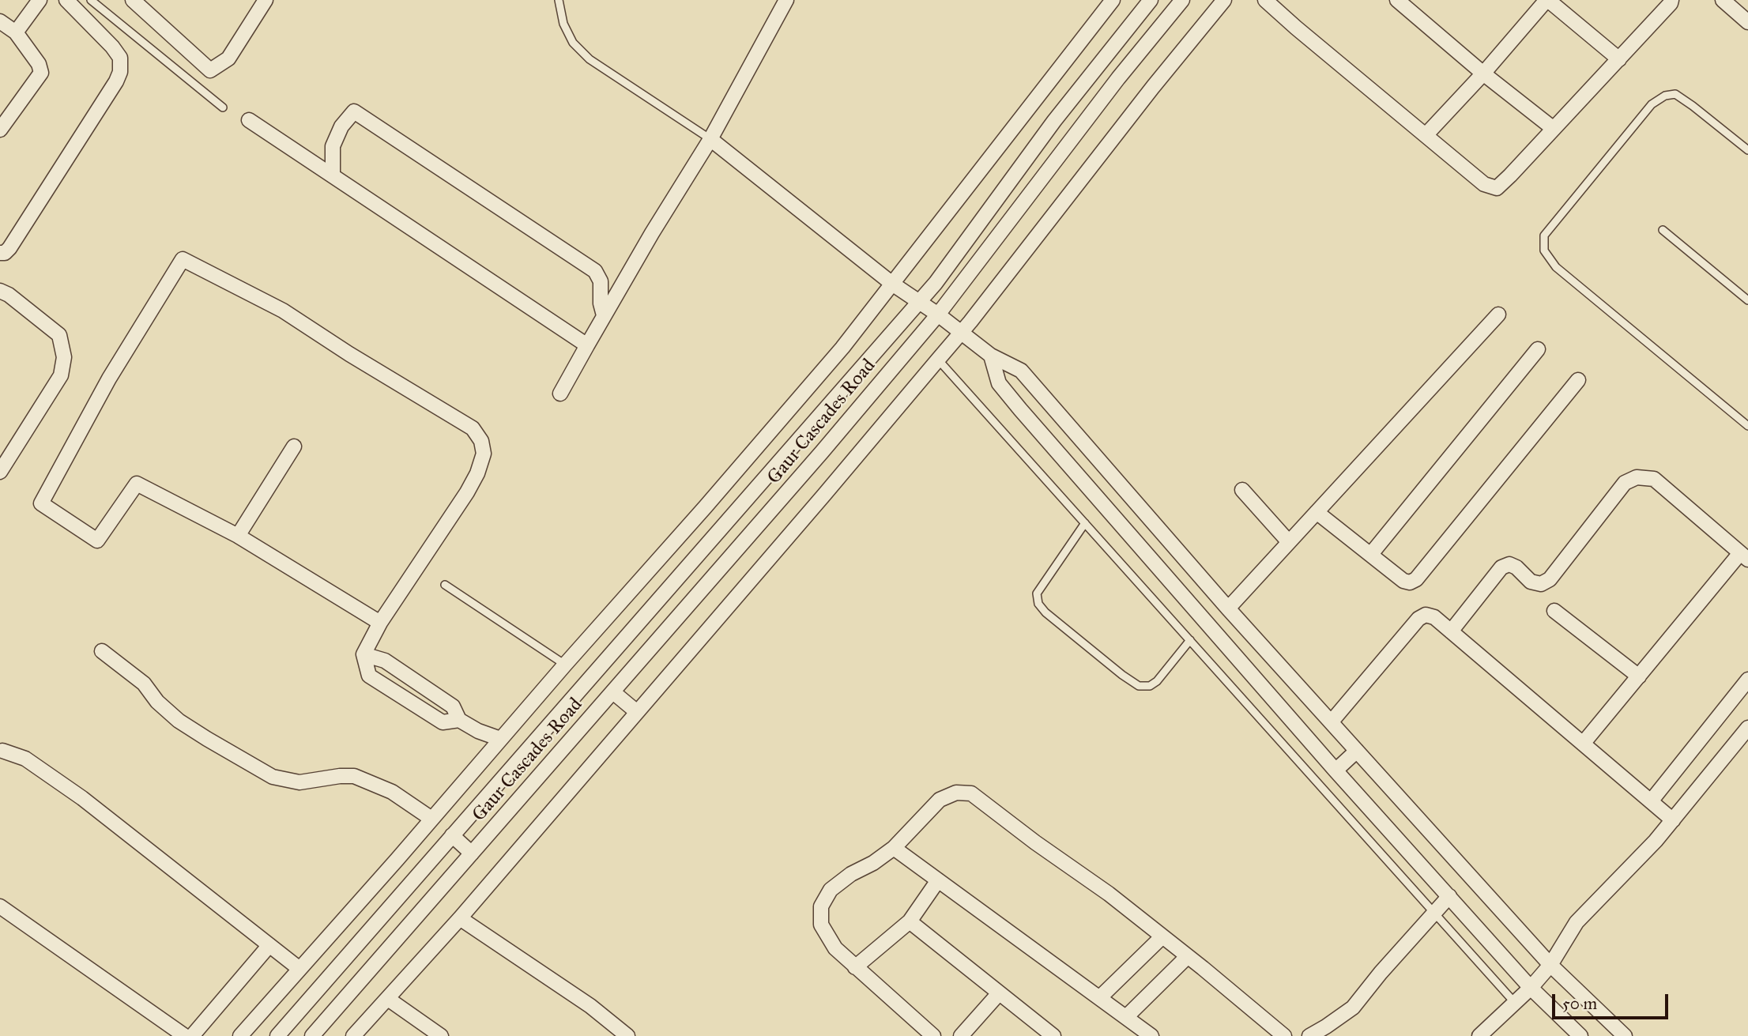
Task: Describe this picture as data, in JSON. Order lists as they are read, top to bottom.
{
  "streets": {
    "street": ["Gaur Cascades Road"]
  },
  "scale_bar": "50 m"
}
